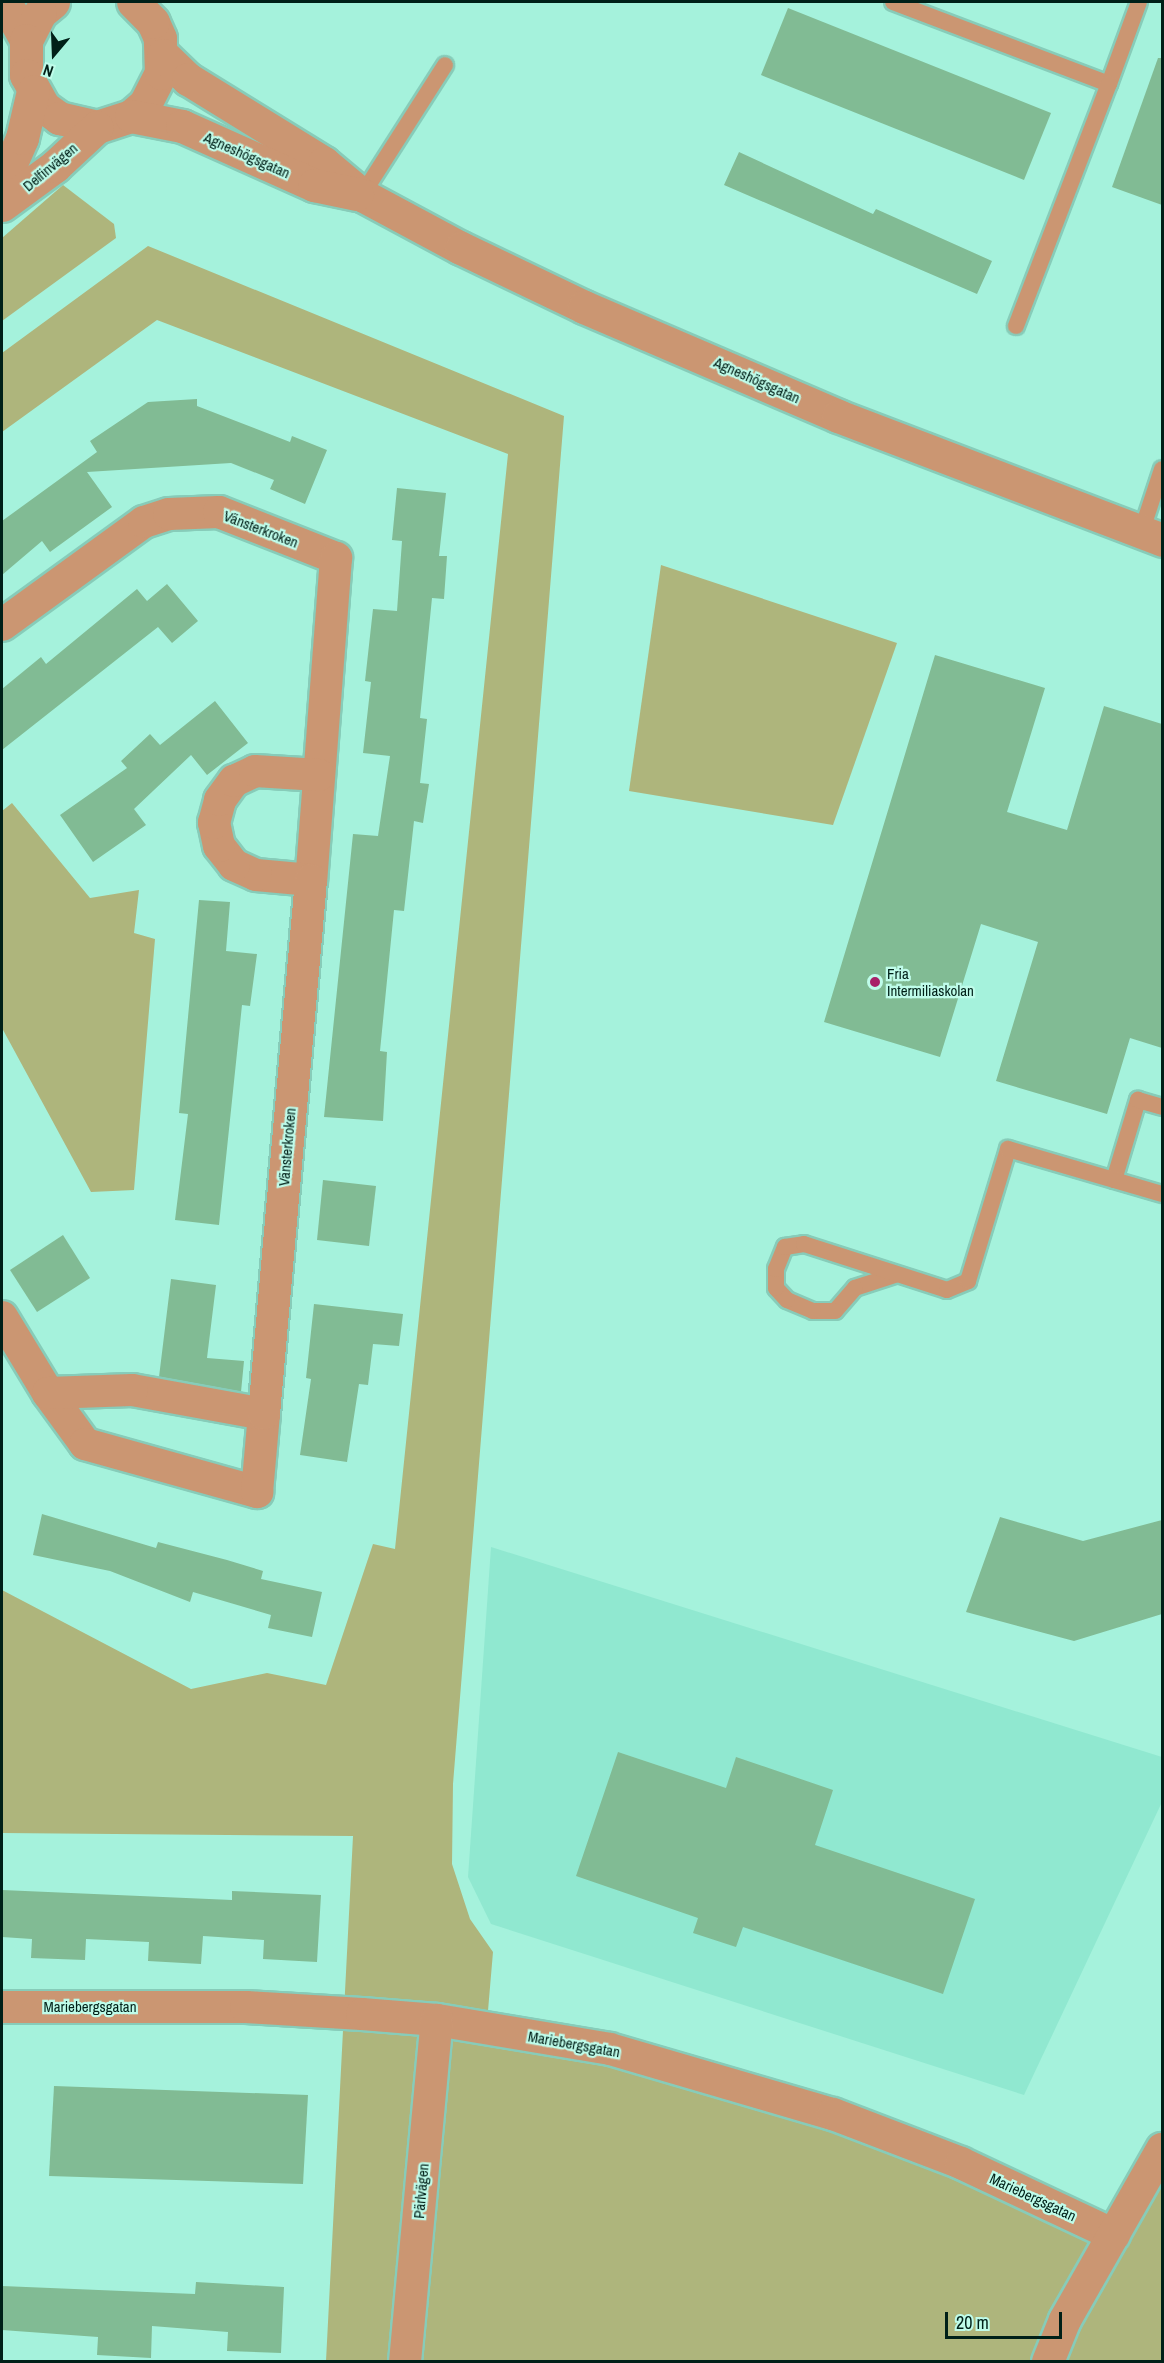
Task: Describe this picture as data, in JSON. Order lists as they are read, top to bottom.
{
  "streets": {
    "street": [
      "Agneshögsgatan",
      "Delfinvägen",
      "Vänsterkroken",
      "Mariebergsgatan",
      "Pärlvägen"
    ]
  },
  "crossings": [
    ["Agneshögsgatan", "Delfinvägen"],
    ["Mariebergsgatan", "Pärlvägen"]
  ],
  "places": ["Fria Intermiliaskolan"],
  "scale_bar": "20 m",
  "north": "bottom"
}
